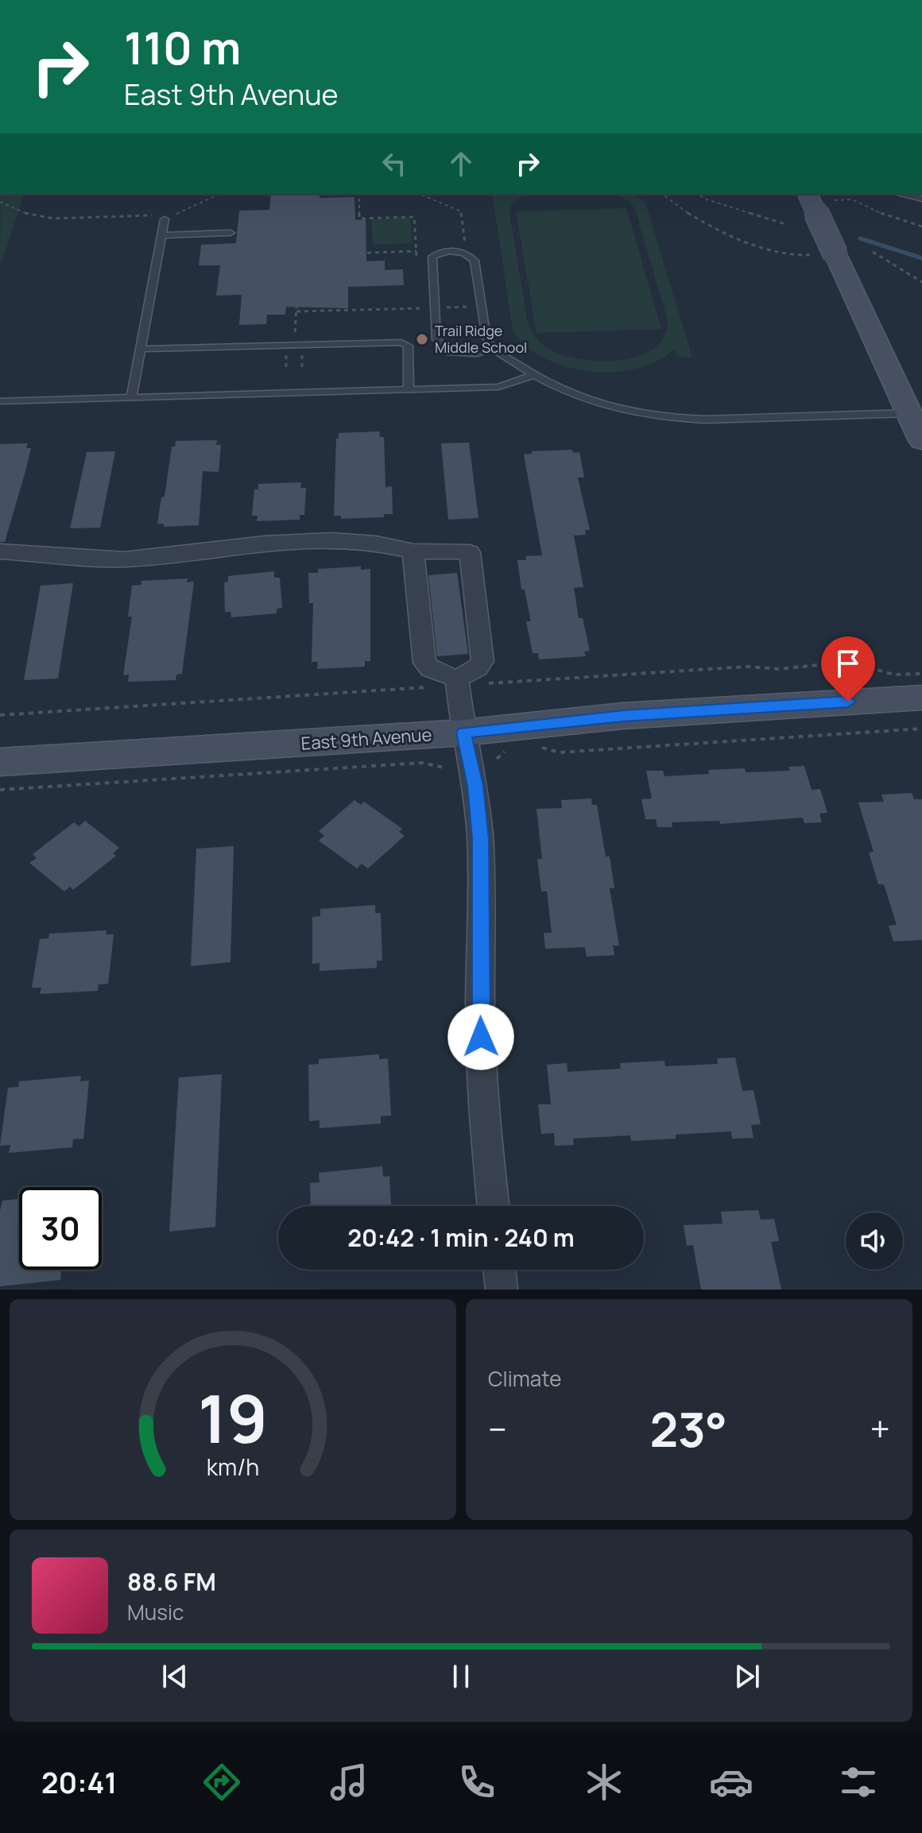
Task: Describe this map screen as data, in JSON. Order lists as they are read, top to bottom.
{
  "streets": {
    "main road": ["East 9th Avenue"]
  },
  "places": ["Trail Ridge Middle School"],
  "page": {
    "turn": ["110 m", "East 9th Avenue"],
    "limit": "30",
    "trip": "20:42 · 1 min · 240 m",
    "tile": "Climate",
    "heat": ["−", "23°", "+"],
    "song": ["88.6 FM", "Music"],
    "tabs": "20:41",
    "gauge": ["19", "km/h"]
  }
}
